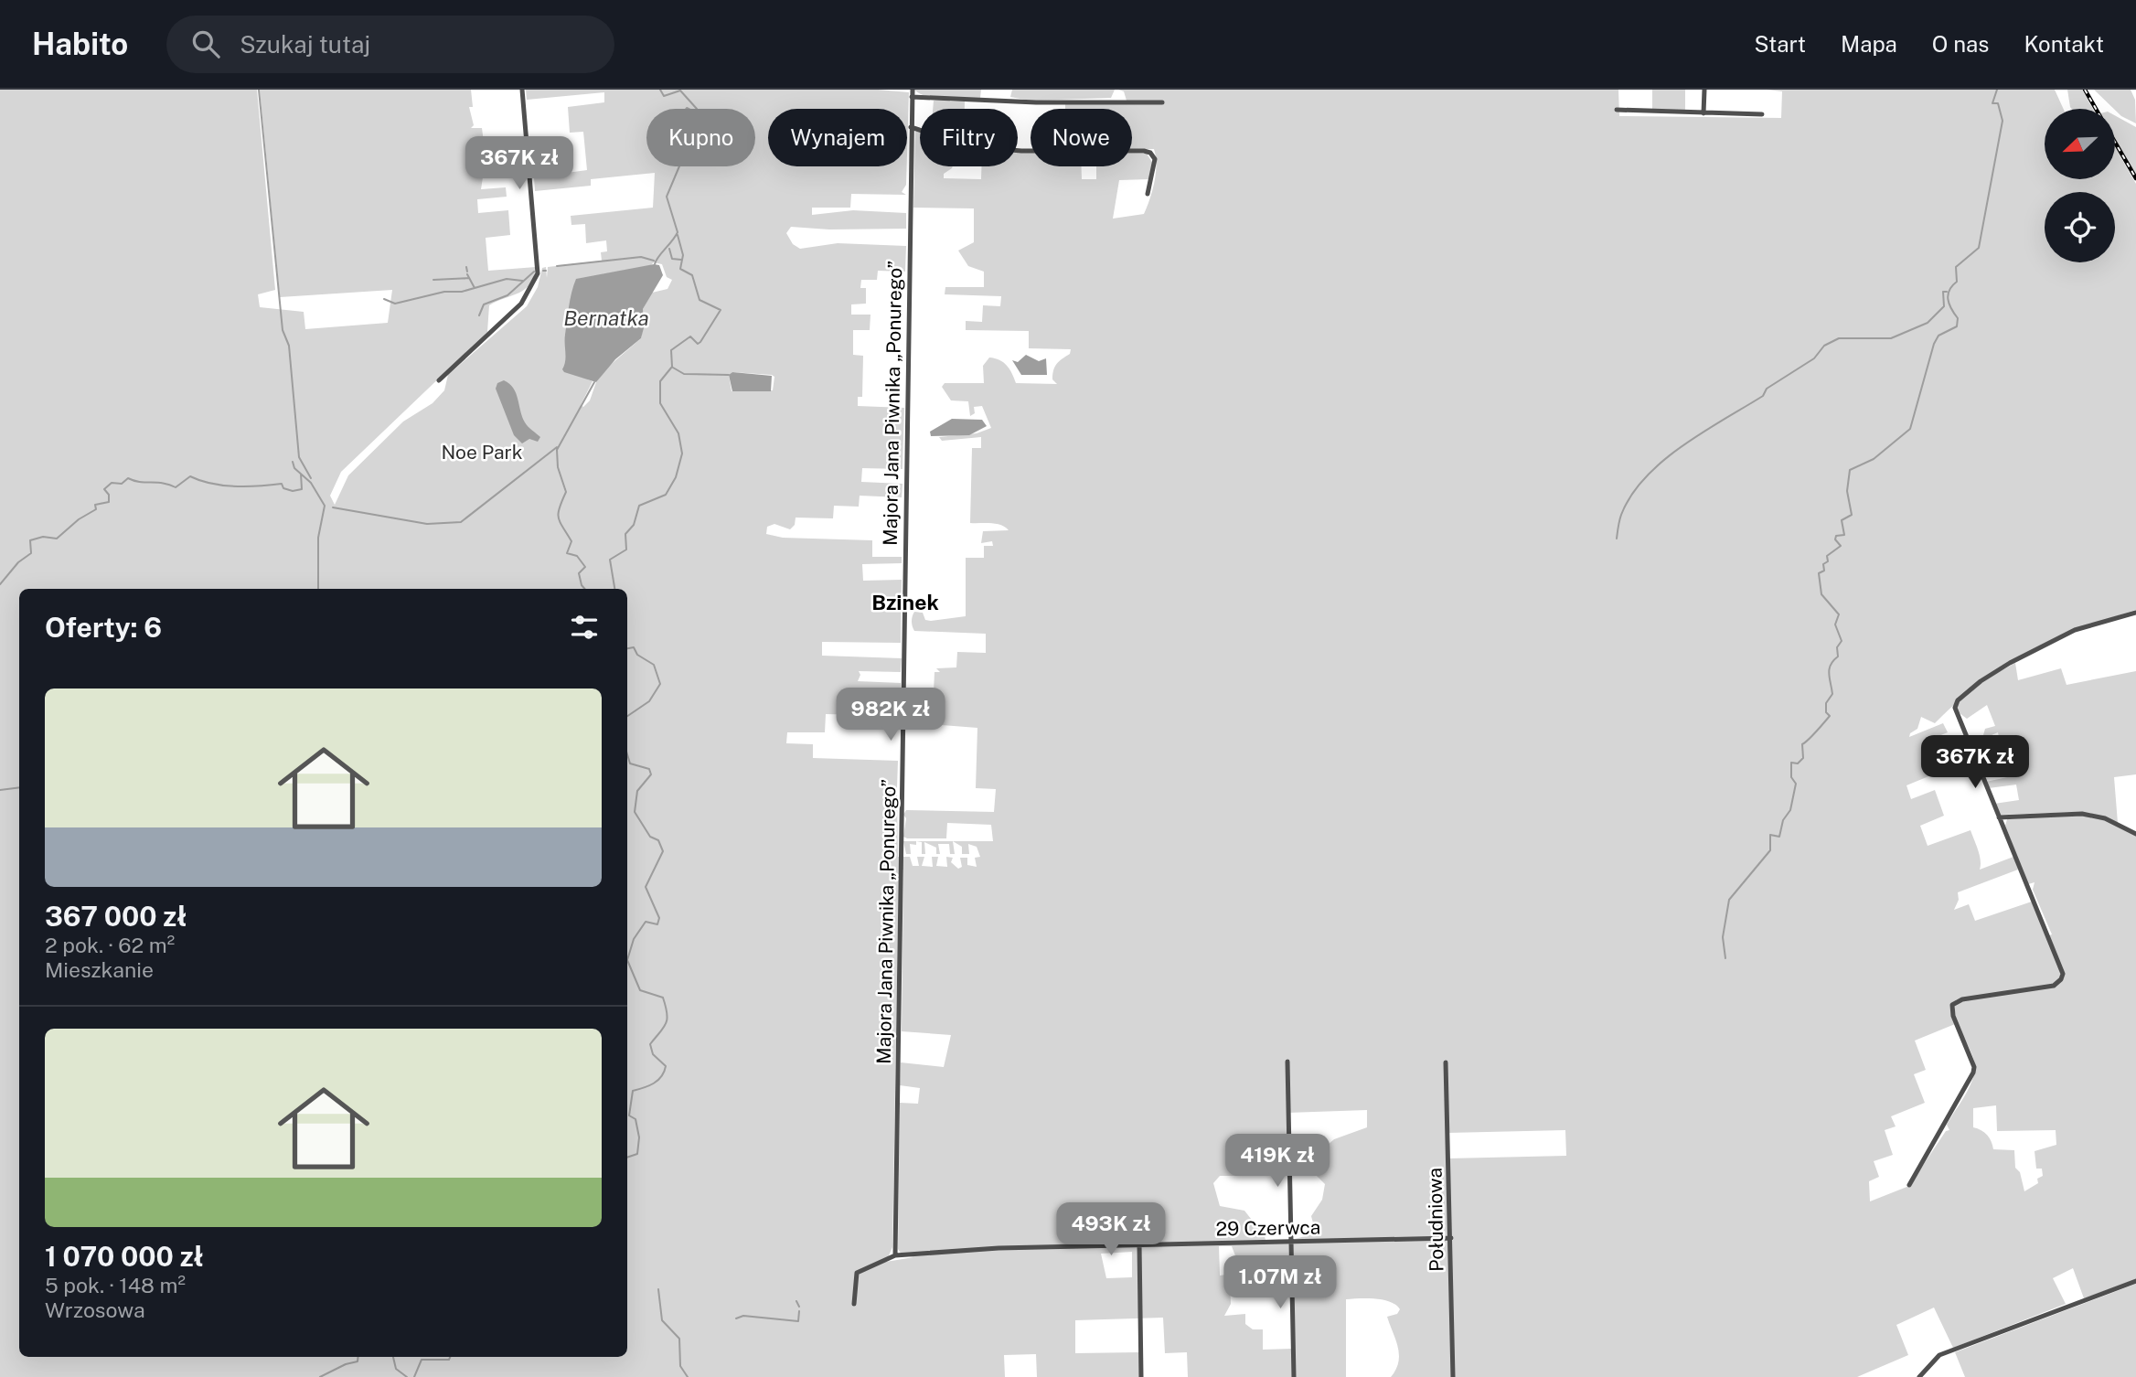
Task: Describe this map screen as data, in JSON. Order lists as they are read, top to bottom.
{
  "streets": {
    "street": ["Majora Jana Piwnika „Ponurego”", "Południowa", "29 Czerwca"]
  },
  "crossings": [
    ["Majora Jana Piwnika „Ponurego”", "29 Czerwca"],
    ["Południowa", "29 Czerwca"]
  ],
  "districts": ["Bzinek"],
  "water": ["Bernatka"],
  "parks": ["Noe Park"],
  "north": "bottom left",
  "page": {
    "header": "Habito",
    "search": "Szukaj tutaj",
    "nav": [
      "Start",
      "Mapa",
      "O nas",
      "Kontakt"
    ],
    "chip": [
      "Kupno",
      "Wynajem",
      "Filtry",
      "Nowe"
    ],
    "price": [
      "367K zł",
      "982K zł",
      "367K zł",
      "419K zł",
      "493K zł",
      "1.07M zł"
    ],
    "heading": "Oferty: 6",
    "list": [
      {
        "name": "367 000 zł",
        "note": "2 pok. · 62 m² · Mieszkanie"
      },
      {
        "name": "1 070 000 zł",
        "note": "5 pok. · 148 m² · Wrzosowa"
      }
    ]
  }
}
